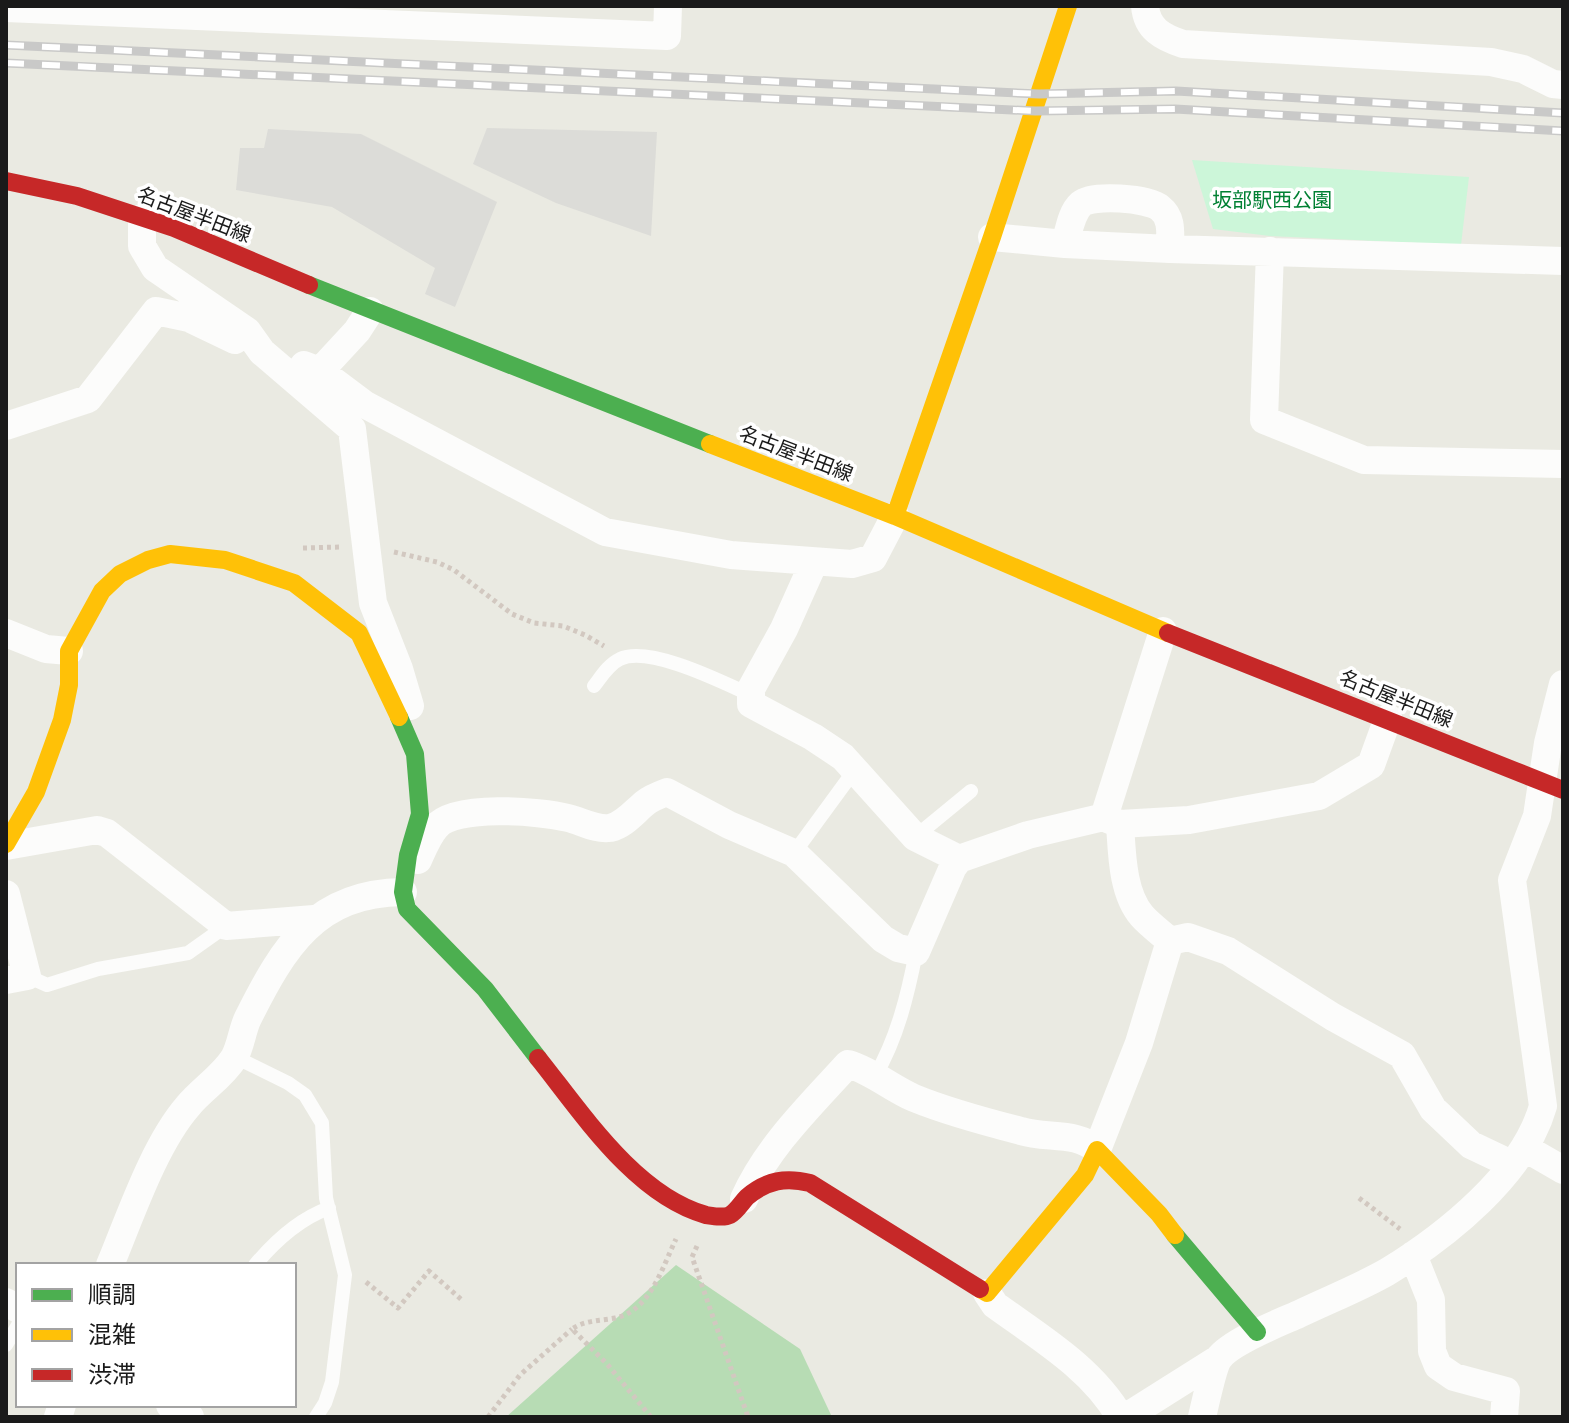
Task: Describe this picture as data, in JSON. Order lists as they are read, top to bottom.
{
  "streets": {
    "street": ["名古屋半田線"]
  },
  "parks": ["坂部駅西公園"],
  "legend": ["順調", "混雑", "渋滞"]
}
